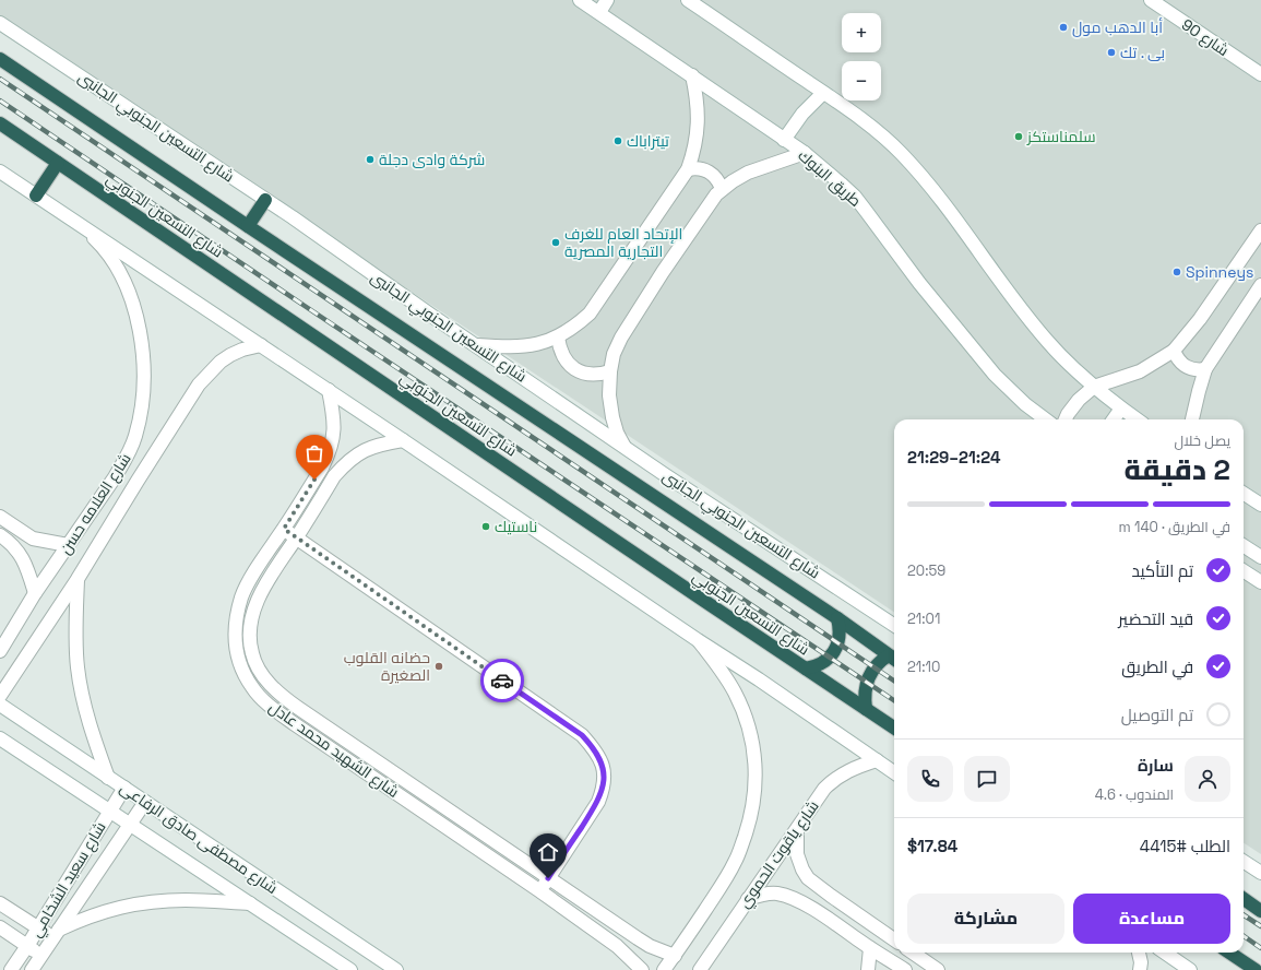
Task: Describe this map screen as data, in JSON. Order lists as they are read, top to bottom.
{
  "streets": {
    "highway": ["شارع التسعين الجنوبي"],
    "street": [
      "شارع 90",
      "شارع التسعين الجنوبي الجانبى",
      "طريق البنوك",
      "شارع العلامه حسن",
      "شارع الشهيد محمد عادل",
      "شارع مصطفى صادق الرفاعى",
      "شارع ياقوت الحموي",
      "شارع سعيد الشخامي"
    ]
  },
  "crossings": [
    ["شارع الشهيد محمد عادل", "شارع ياقوت الحموي"],
    ["شارع مصطفى صادق الرفاعى", "شارع سعيد الشخامي"]
  ],
  "places": [
    "أبا الدهب مول",
    "بى . تك",
    "سلمناستكز",
    "تيتراباك",
    "شركة وادى دجلة",
    "الإتحاد العام للغرف التجارية المصرية",
    "Spinneys",
    "ناستيك",
    "حضانه القلوب الصغيرة"
  ],
  "page": {
    "map_buttons": ["+", "−"],
    "heading": ["2 دقيقة", "يصل خلال", "21:24–21:29"],
    "panel": [
      "سارة",
      "المندوب · 4.6",
      "الطلب #4415",
      "$17.84"
    ],
    "bar": "في الطريق · 140 m",
    "list": [
      ["تم التأكيد", "20:59"],
      ["قيد التحضير", "21:01"],
      ["في الطريق", "21:10"],
      "تم التوصيل"
    ],
    "buttons": ["مساعدة", "مشاركة"]
  }
}
